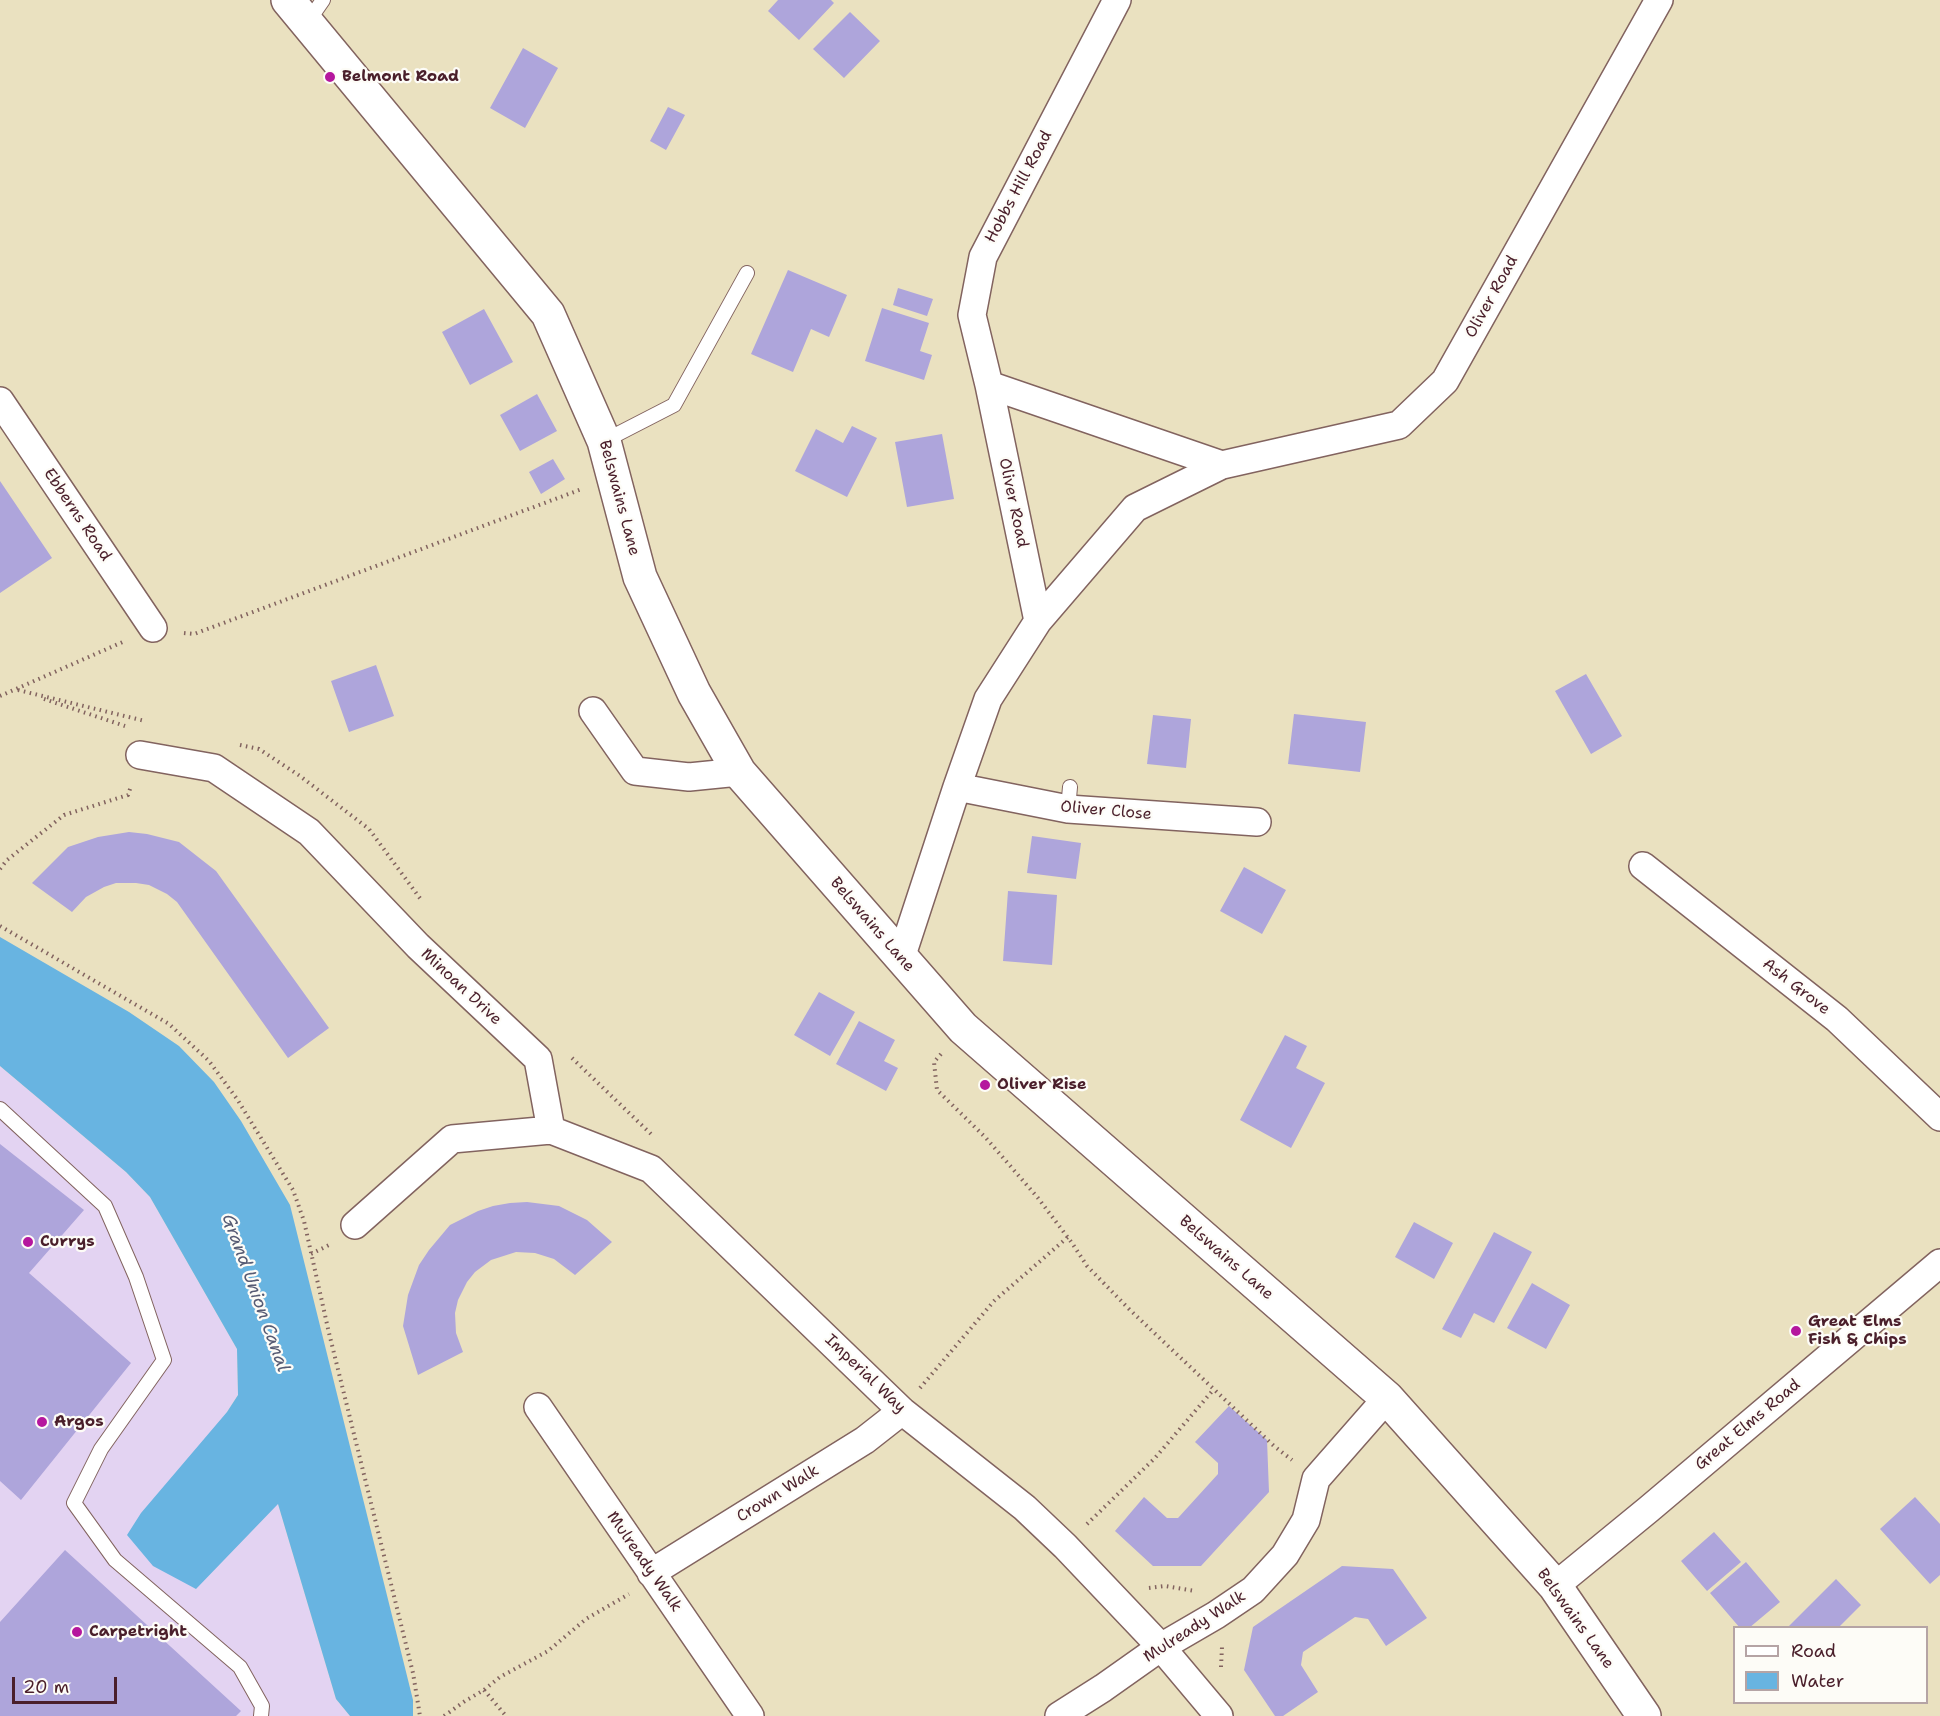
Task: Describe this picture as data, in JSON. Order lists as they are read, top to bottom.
{
  "streets": {
    "street": [
      "Hobbs Hill Road",
      "Oliver Road",
      "Belswains Lane",
      "Ebberns Road",
      "Oliver Close",
      "Minoan Drive",
      "Ash Grove",
      "Imperial Way",
      "Great Elms Road",
      "Crown Walk",
      "Mulready Walk"
    ]
  },
  "crossings": [
    ["Hobbs Hill Road", "Oliver Road"],
    ["Belswains Lane", "Great Elms Road"],
    ["Belswains Lane", "Mulready Walk"],
    ["Minoan Drive", "Imperial Way"],
    ["Imperial Way", "Crown Walk"],
    ["Imperial Way", "Mulready Walk"],
    ["Crown Walk", "Mulready Walk"]
  ],
  "water": ["Grand Union Canal"],
  "places": [
    "Belmont Road",
    "Oliver Rise",
    "Currys",
    "Great Elms Fish & Chips",
    "Argos",
    "Carpetright"
  ],
  "legend": ["Road", "Water"],
  "scale_bar": "20 m"
}
